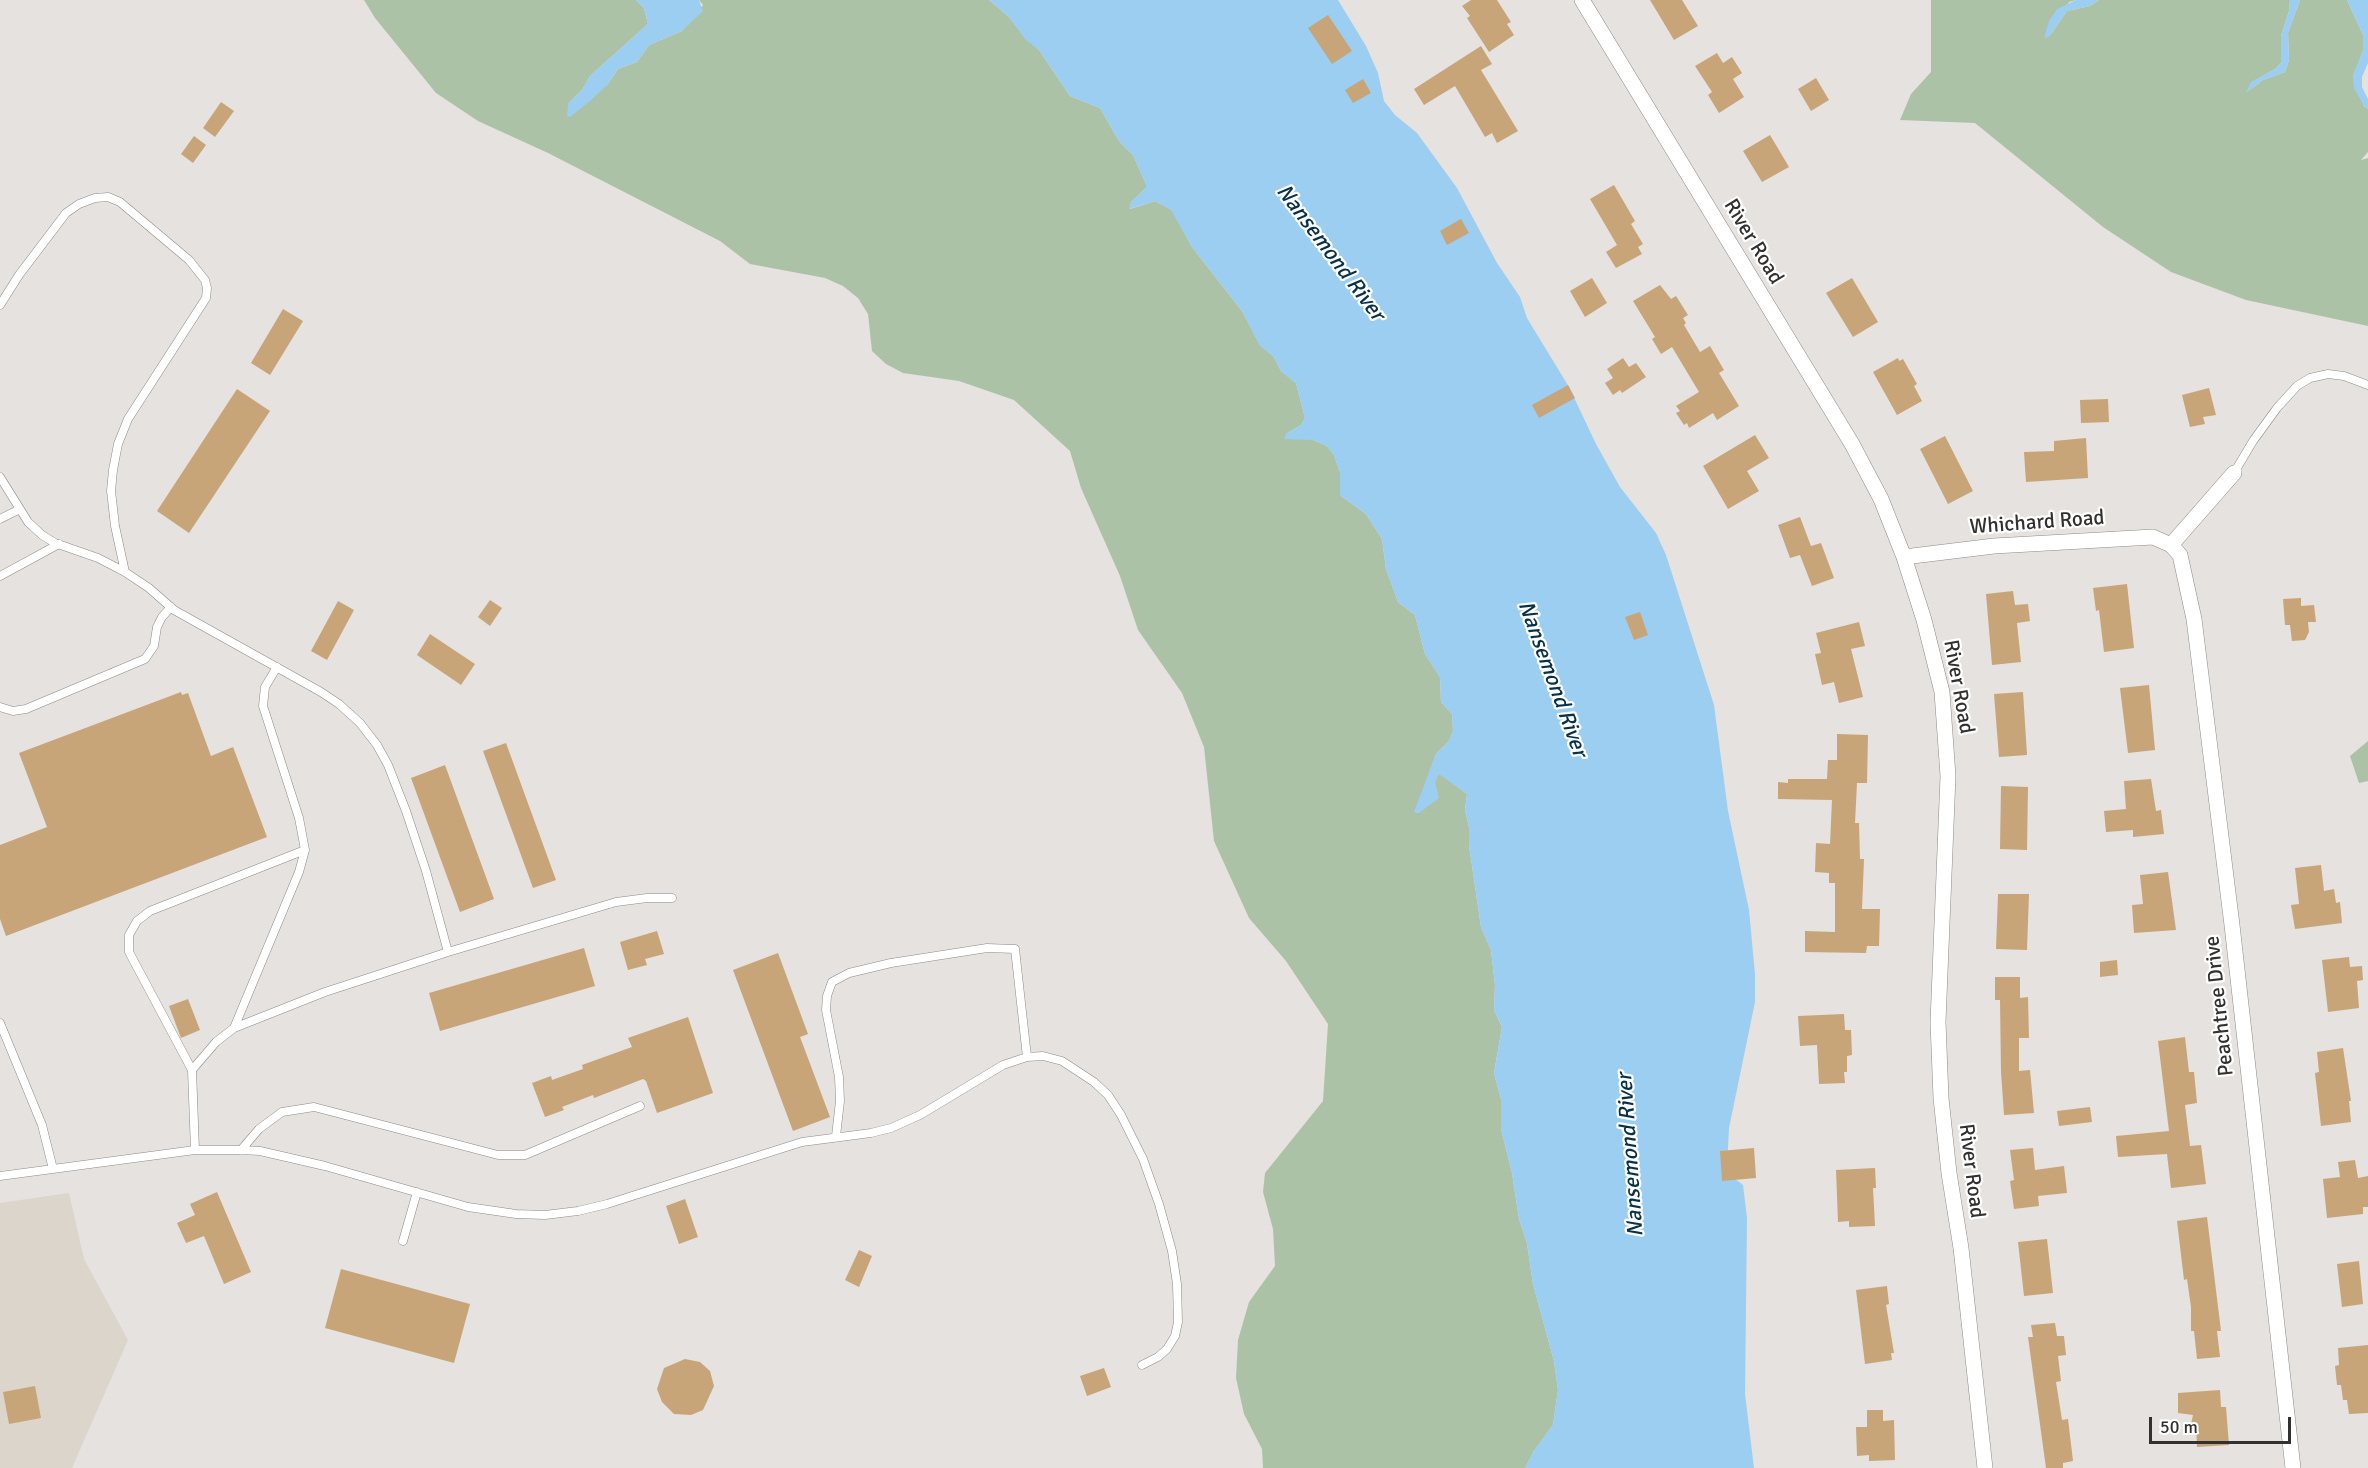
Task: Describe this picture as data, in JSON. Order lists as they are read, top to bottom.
{
  "streets": {
    "street": ["River Road", "Whichard Road", "Peachtree Drive"]
  },
  "crossings": [
    ["River Road", "Whichard Road"],
    ["Whichard Road", "Peachtree Drive"]
  ],
  "water": ["Nansemond River"],
  "scale_bar": "50 m"
}
